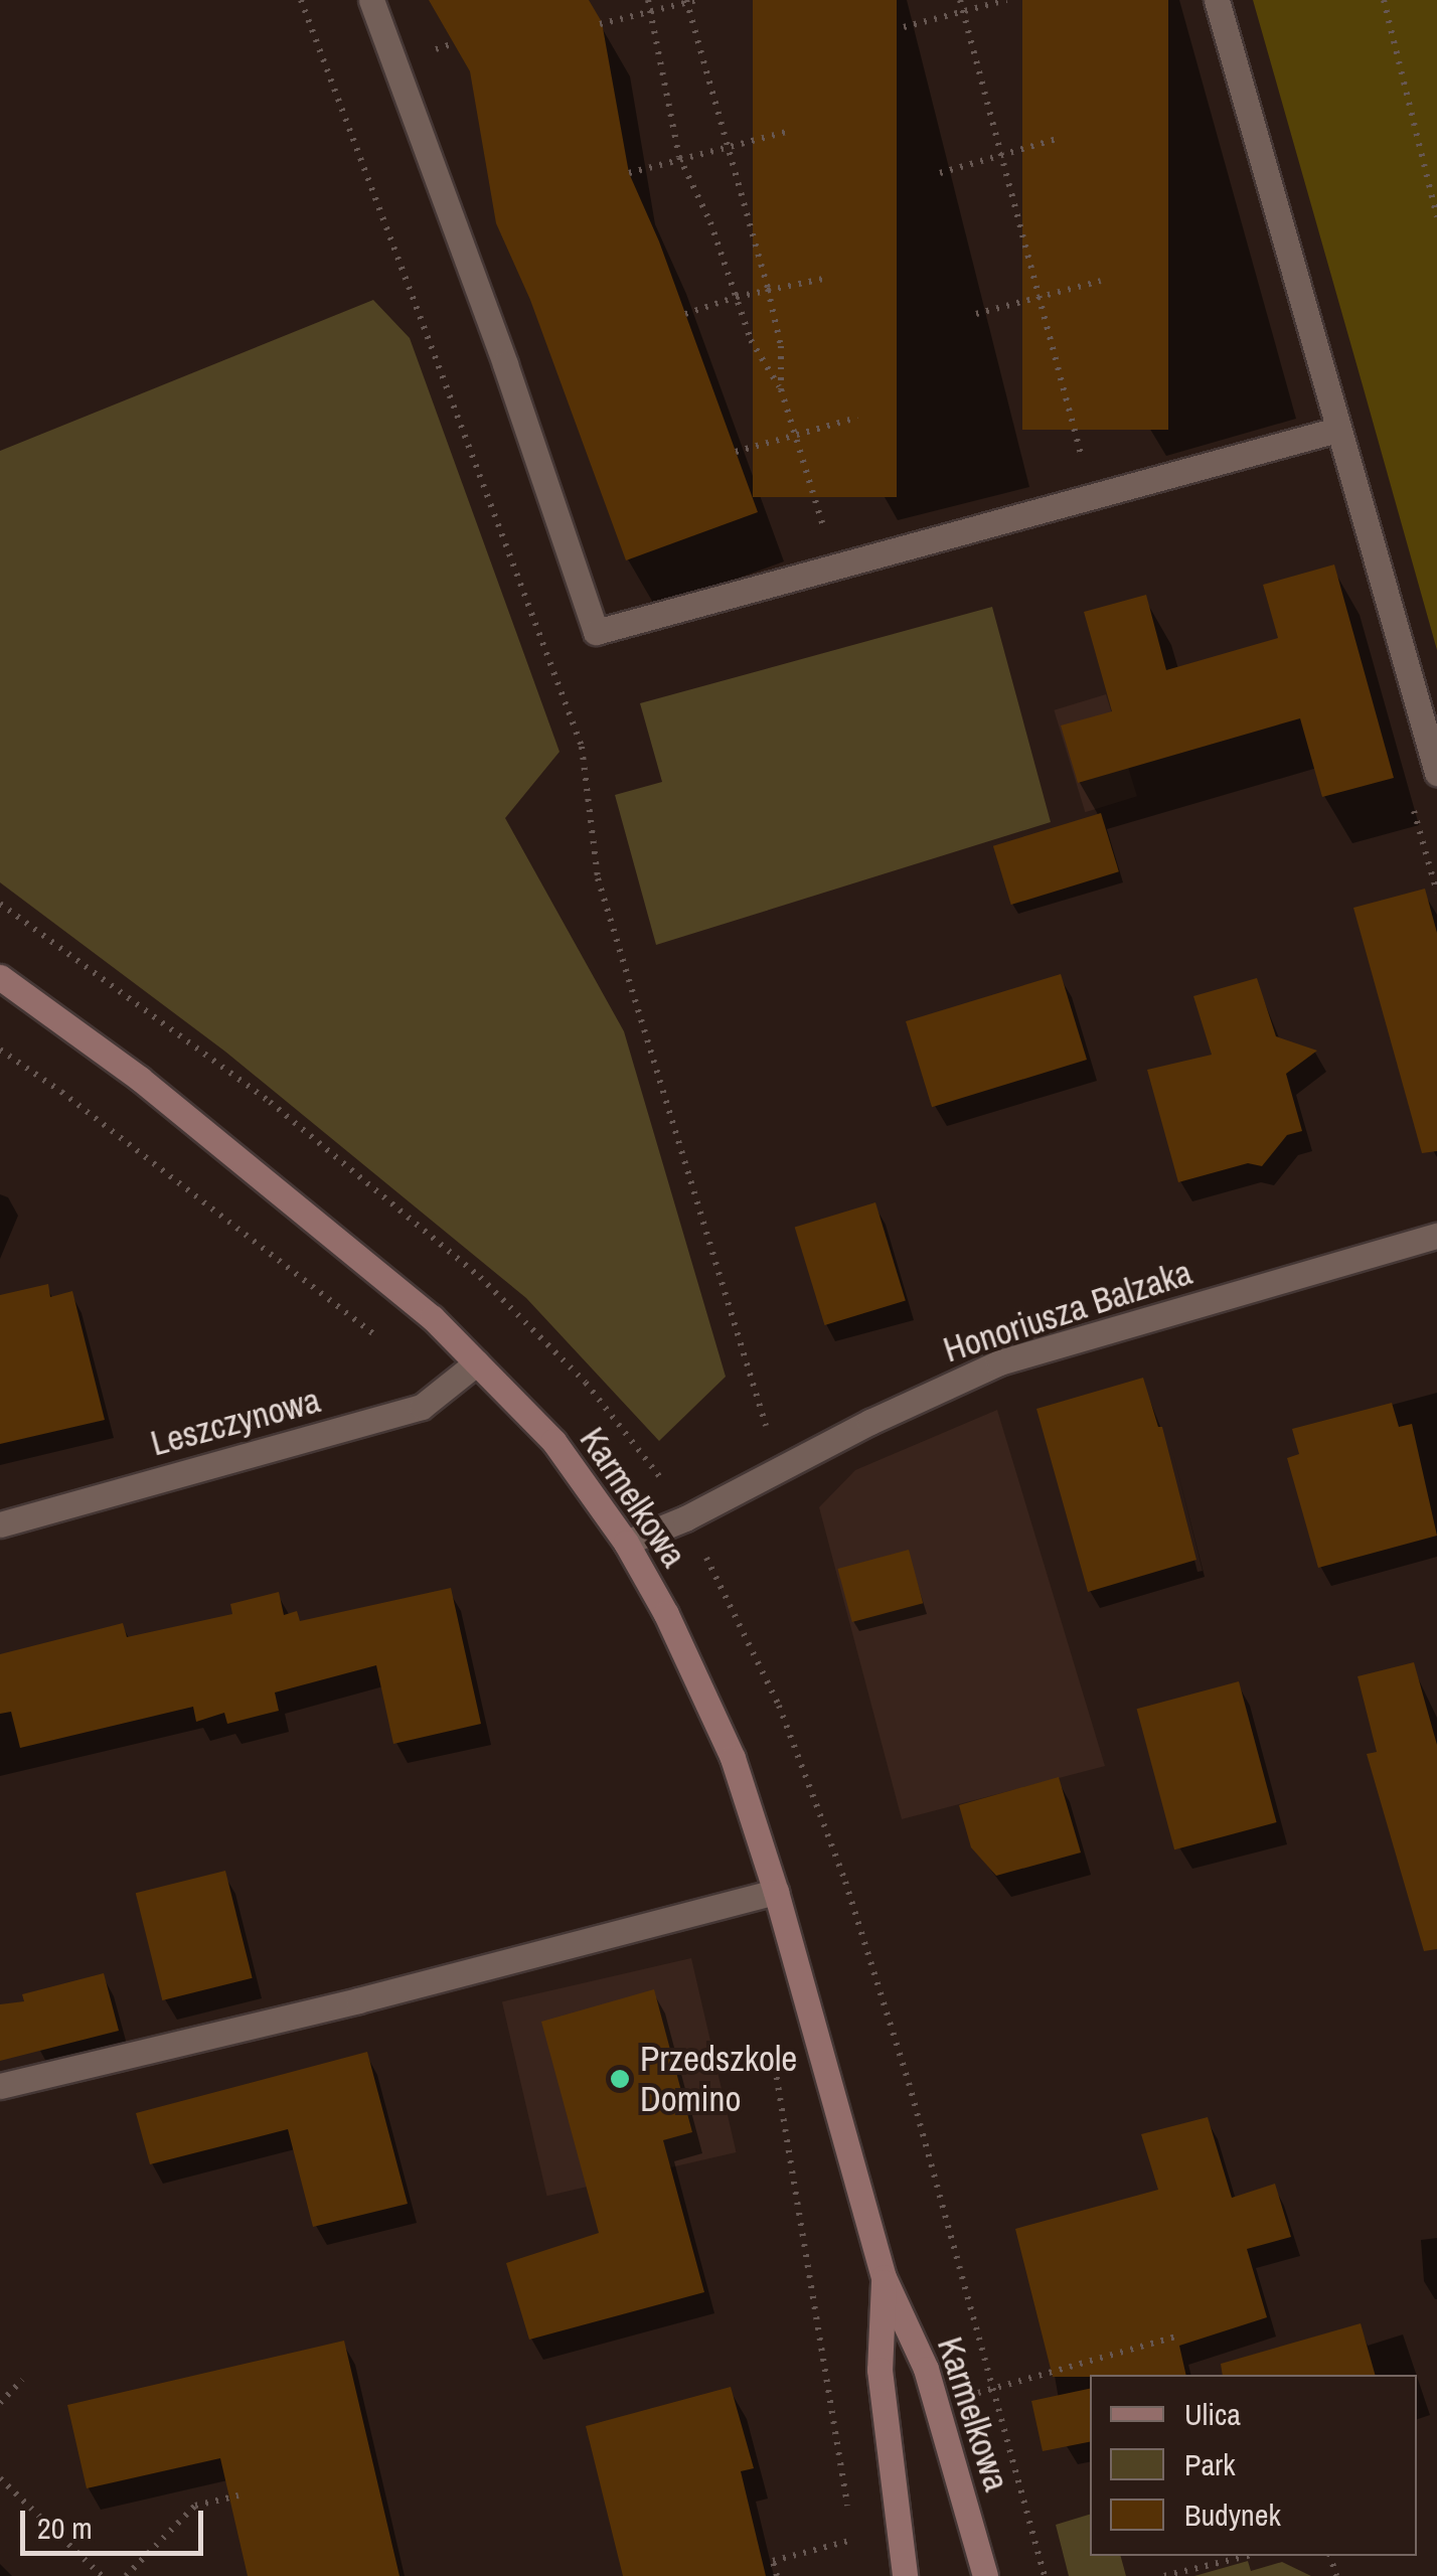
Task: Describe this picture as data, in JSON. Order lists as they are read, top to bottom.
{
  "streets": {
    "street": ["Honoriusza Balzaka", "Leszczynowa", "Karmelkowa"]
  },
  "crossings": [
    ["Honoriusza Balzaka", "Karmelkowa"],
    ["Leszczynowa", "Karmelkowa"]
  ],
  "places": ["Przedszkole Domino"],
  "legend": ["Ulica", "Park", "Budynek"],
  "scale_bar": "20 m"
}
